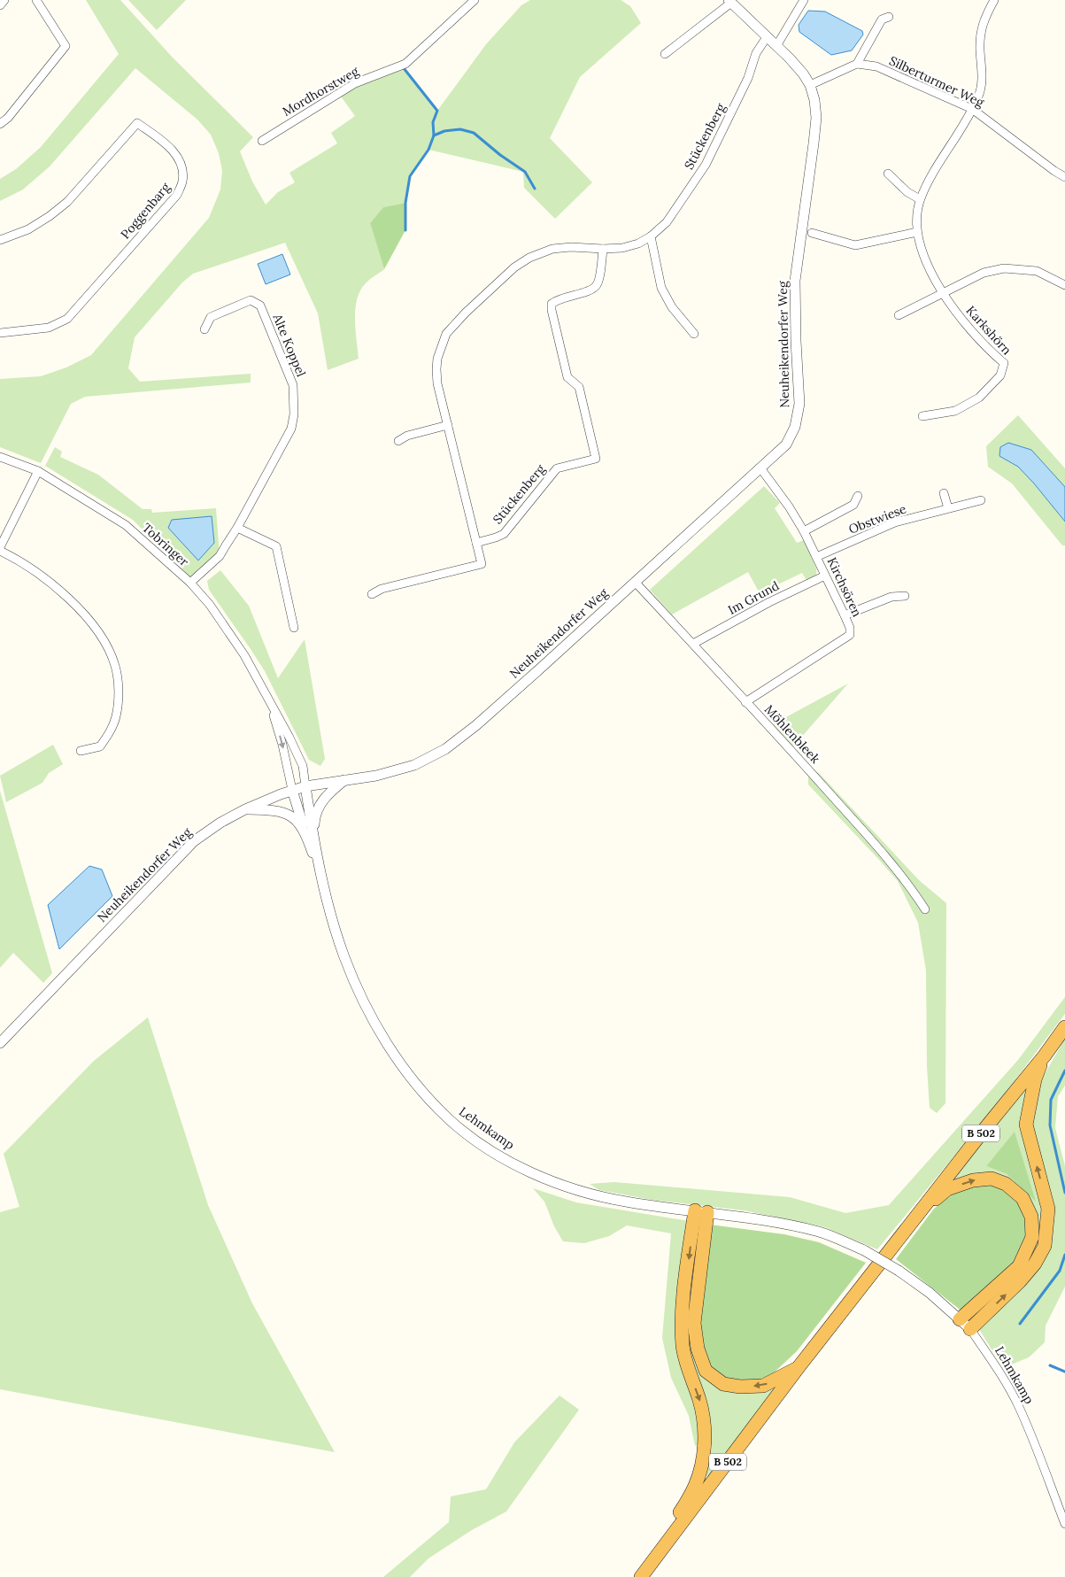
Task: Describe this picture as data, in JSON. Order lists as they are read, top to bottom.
{
  "streets": {
    "highway": ["B 502"],
    "street": [
      "Silberturmer Weg",
      "Mordhorstweg",
      "Stückenberg",
      "Poggenbarg",
      "Karkshörn",
      "Neuheikendorfer Weg",
      "Alte Koppel",
      "Obstwiese",
      "Tobringer",
      "Kirchsören",
      "Im Grund",
      "Möhlenbleek",
      "Lehmkamp"
    ]
  },
  "crossings": [
    ["Silberturmer Weg", "Karkshörn"],
    ["Stückenberg", "Neuheikendorfer Weg"],
    ["Neuheikendorfer Weg", "Tobringer"],
    ["Neuheikendorfer Weg", "Kirchsören"],
    ["Neuheikendorfer Weg", "Möhlenbleek"],
    ["Alte Koppel", "Tobringer"],
    ["Obstwiese", "Kirchsören"],
    ["Kirchsören", "Im Grund"],
    ["Kirchsören", "Möhlenbleek"],
    ["Im Grund", "Möhlenbleek"]
  ]
}
